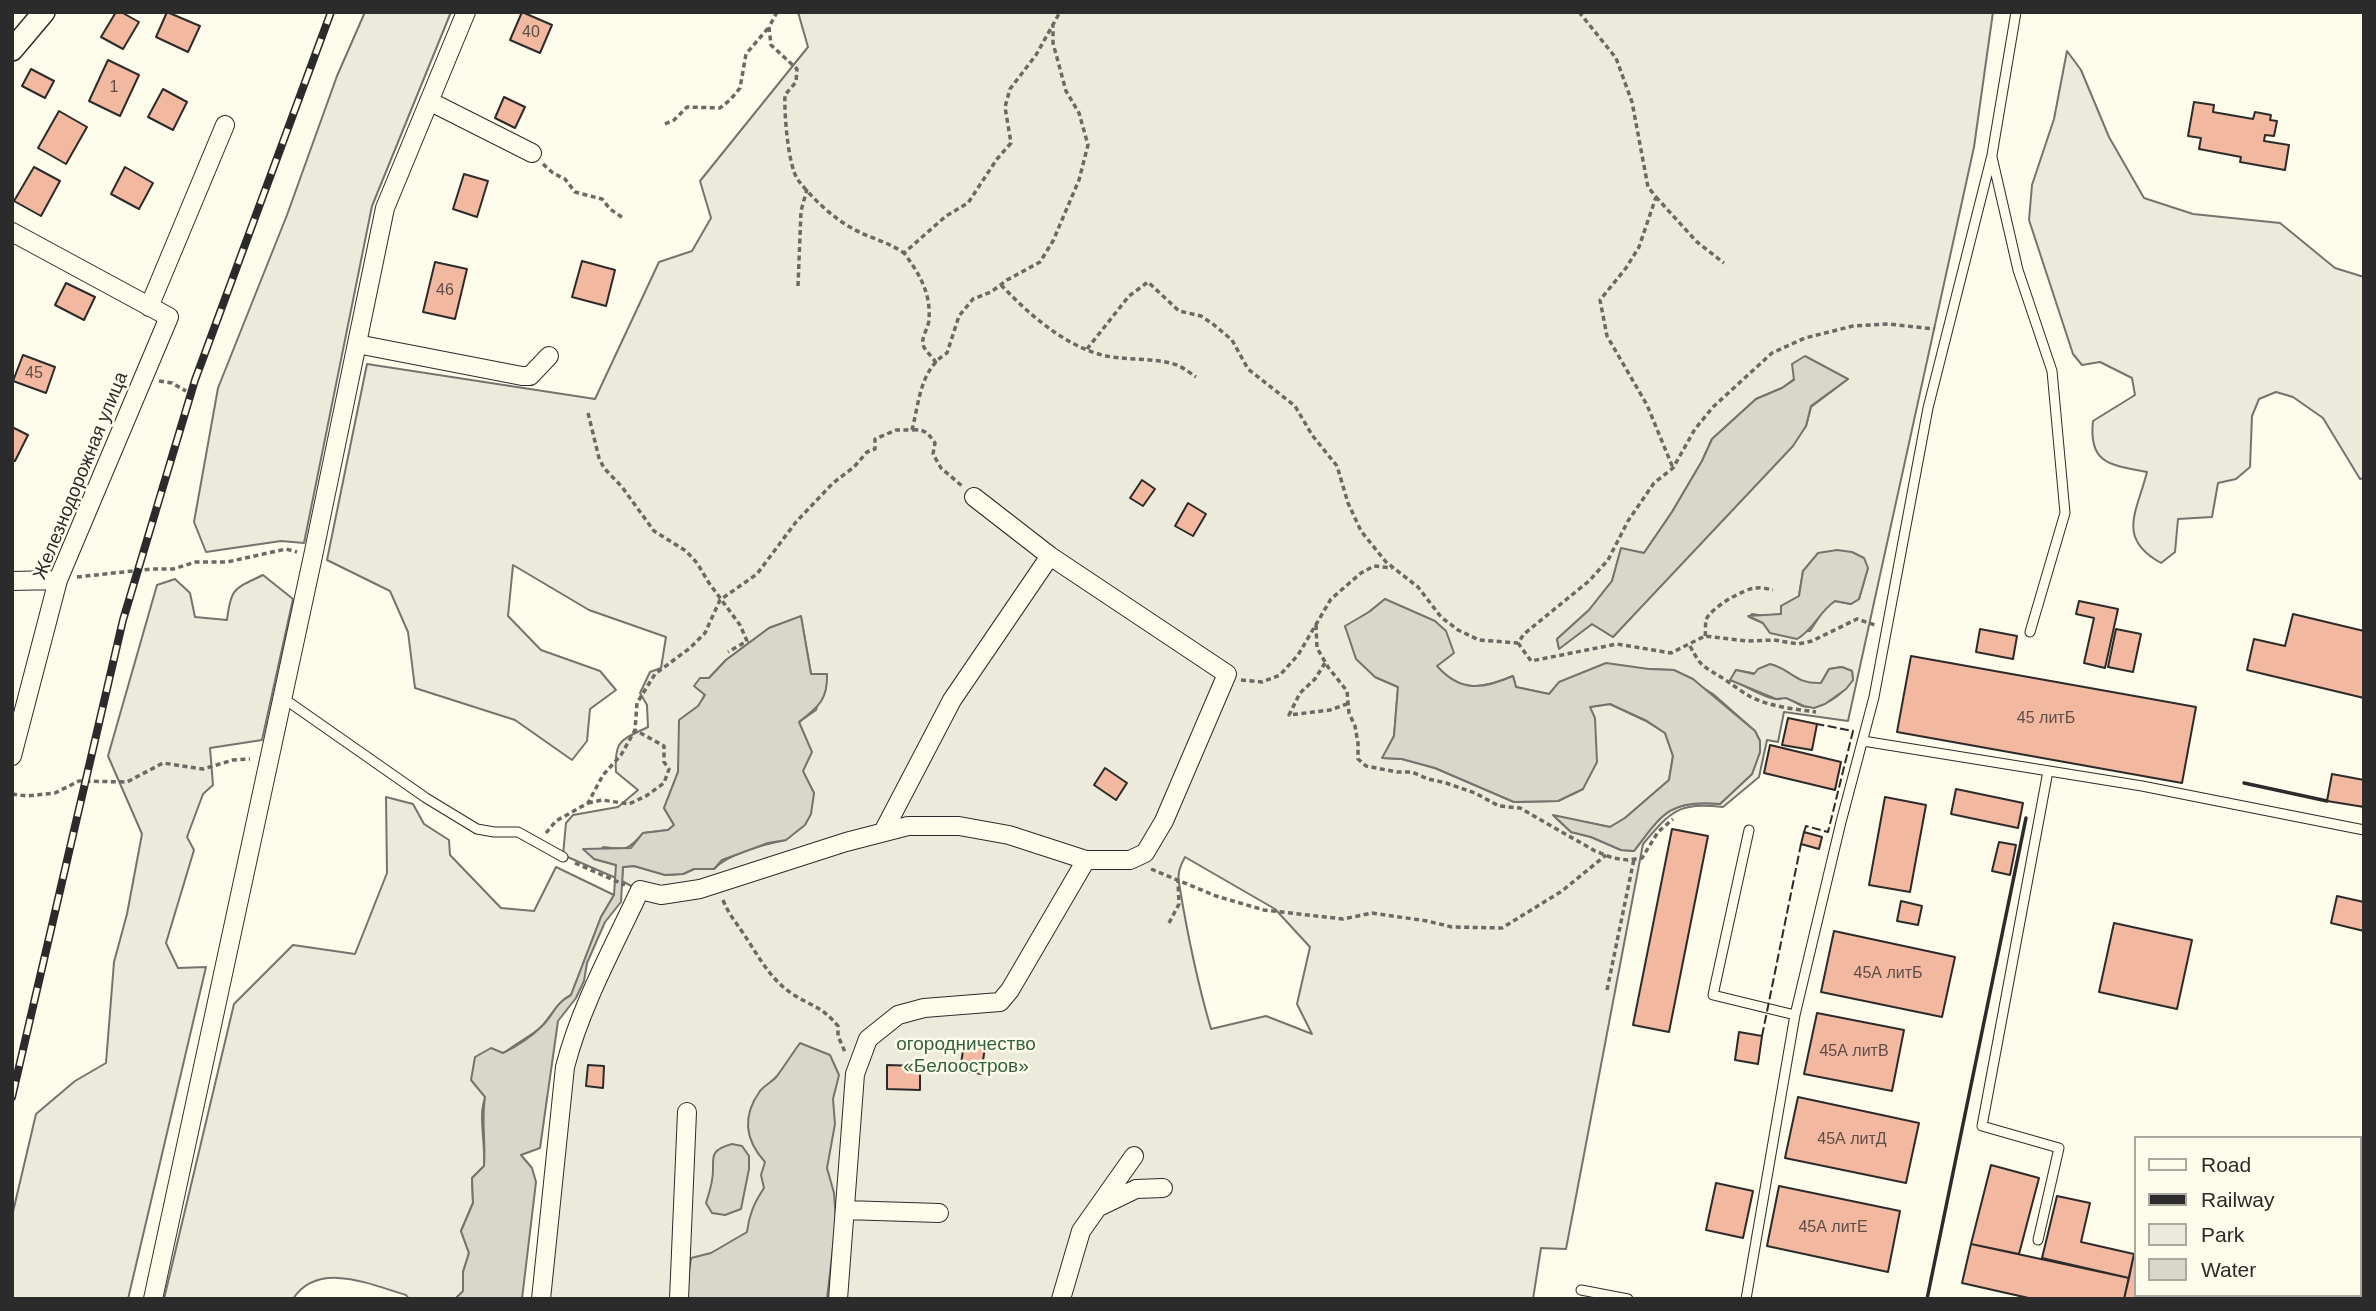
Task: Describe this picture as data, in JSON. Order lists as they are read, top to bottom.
{
  "streets": {
    "street": ["Железнодорожная улица"]
  },
  "parks": ["огородничество «Белоостров»"],
  "house_numbers": [
    "40",
    "1",
    "46",
    "45",
    "45 литБ",
    "45А литБ",
    "45А литВ",
    "45А литД",
    "45А литЕ"
  ],
  "legend": [
    "Road",
    "Railway",
    "Park",
    "Water"
  ]
}
